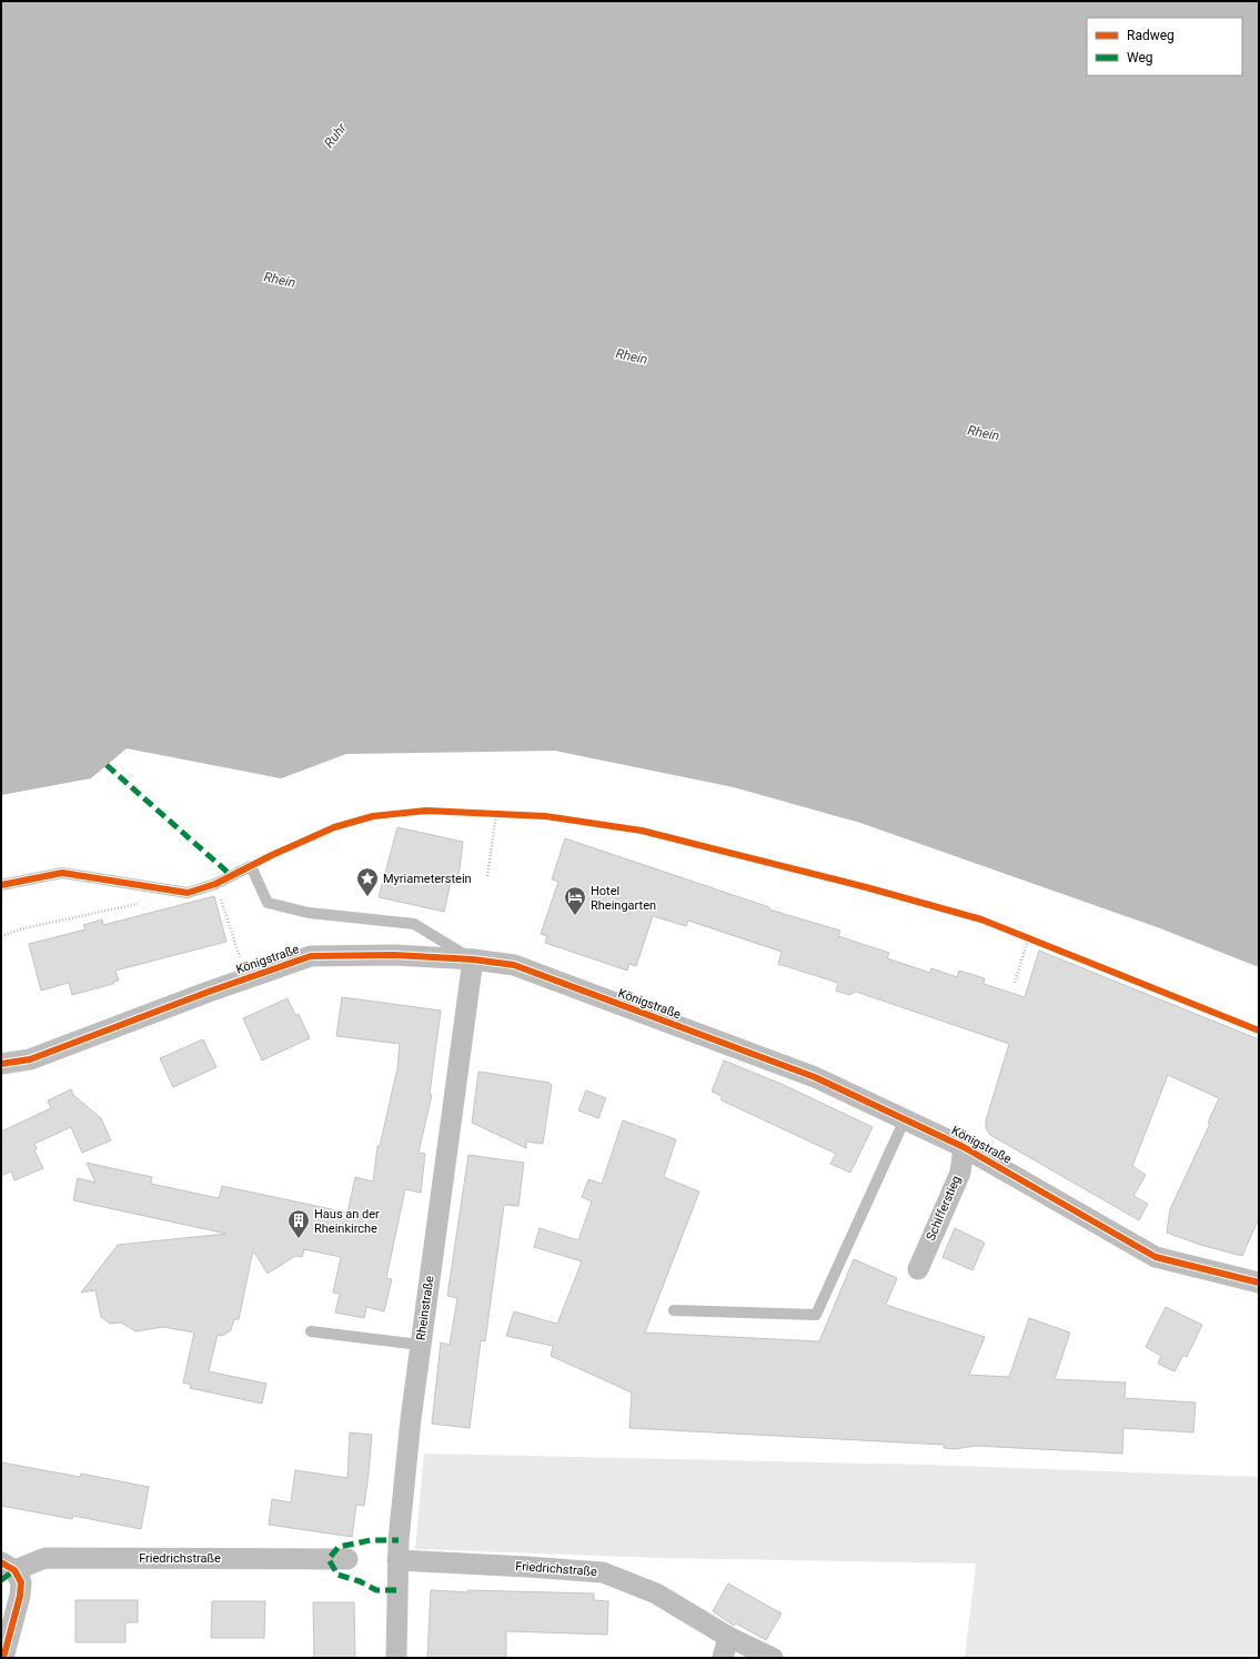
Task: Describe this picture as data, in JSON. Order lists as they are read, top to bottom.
{
  "streets": {
    "street": [
      "Königstraße",
      "Schifferstieg",
      "Rheinstraße",
      "Friedrichstraße"
    ]
  },
  "crossings": [
    ["Königstraße", "Schifferstieg"],
    ["Königstraße", "Rheinstraße"],
    ["Rheinstraße", "Friedrichstraße"]
  ],
  "water": ["Ruhr", "Rhein"],
  "places": {
    "place": ["Myriameterstein"],
    "hotel": ["Hotel Rheingarten"],
    "building": ["Haus an der Rheinkirche"]
  },
  "legend": ["Radweg", "Weg"]
}
